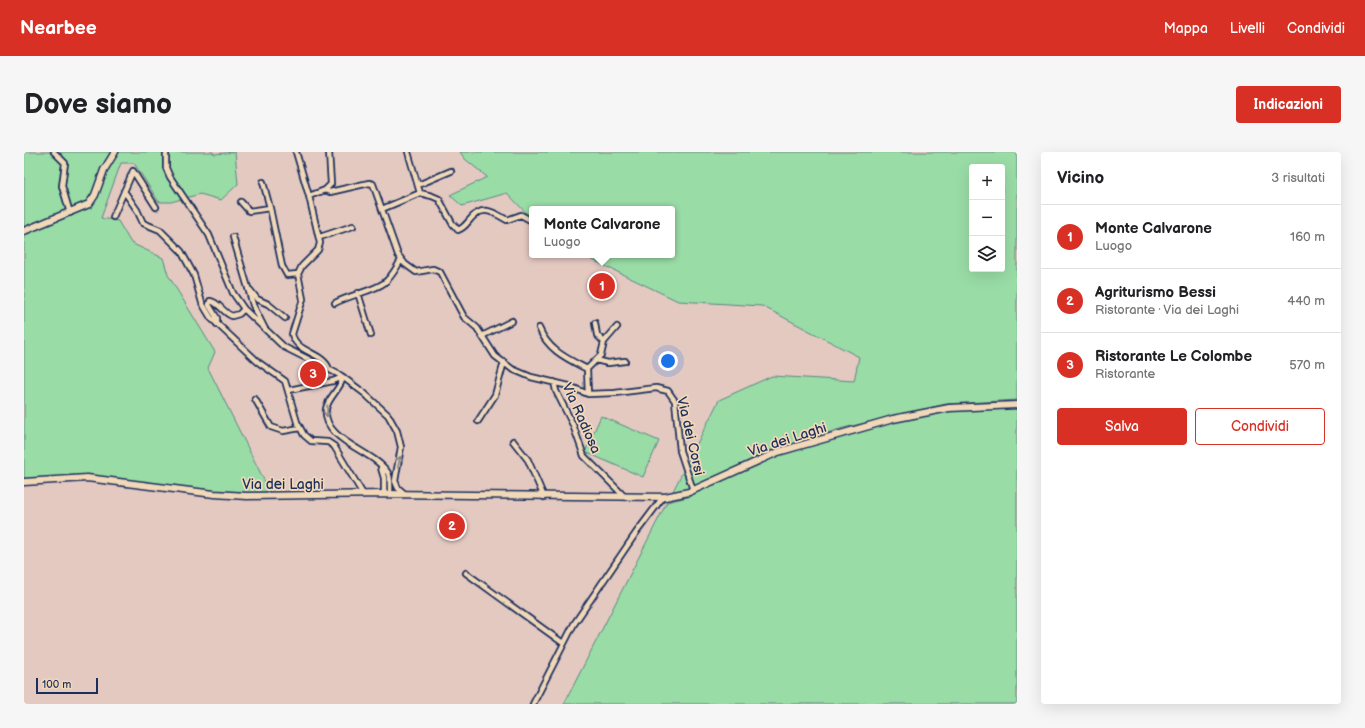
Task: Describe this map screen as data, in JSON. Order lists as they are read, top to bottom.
{
  "streets": {
    "main road": ["Via dei Laghi"],
    "street": ["Via Radiosa", "Via dei Corsi"]
  },
  "crossings": [
    ["Via Radiosa", "Via dei Corsi"],
    ["Via Radiosa", "Via dei Laghi"],
    ["Via dei Corsi", "Via dei Laghi"]
  ],
  "scale_bar": "100 m",
  "page": {
    "header": "Nearbee",
    "nav": ["Mappa", "Livelli", "Condividi"],
    "buttons": [
      "Indicazioni",
      ["Salva", "Condividi"]
    ],
    "title": "Dove siamo",
    "heading": ["Vicino", "3 risultati"],
    "map_buttons": ["+", "−"],
    "list": [
      {
        "mark": "1",
        "name": "Monte Calvarone",
        "note": "Luogo",
        "value": "160 m"
      },
      {
        "mark": "2",
        "name": "Agriturismo Bessi",
        "note": "Ristorante · Via dei Laghi",
        "value": "440 m"
      },
      {
        "mark": "3",
        "name": "Ristorante Le Colombe",
        "note": "Ristorante",
        "value": "570 m"
      }
    ],
    "popup": ["Monte Calvarone", "Luogo"],
    "pins": ["1", "3", "2"],
    "scale": "100 m"
  }
}
